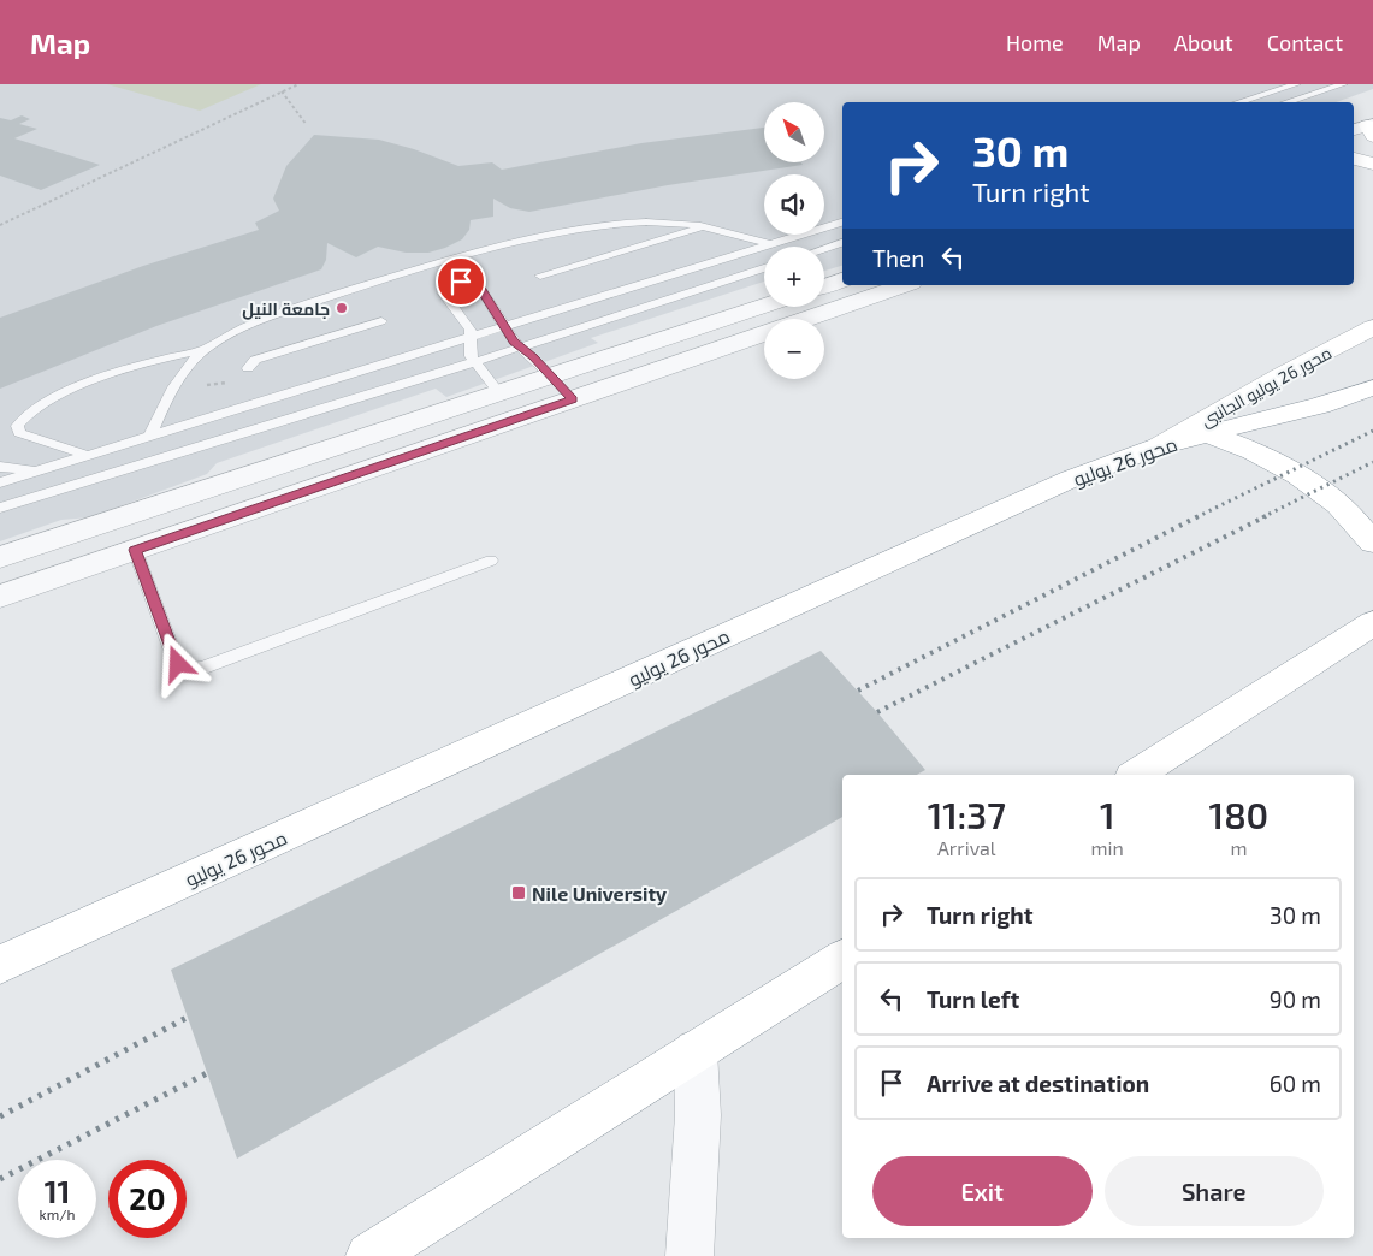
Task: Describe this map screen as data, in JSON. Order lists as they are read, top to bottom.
{
  "streets": {
    "main road": ["محور 26 يوليو الجانبى", "محور 26 يوليو"]
  },
  "crossings": [
    ["محور 26 يوليو الجانبى", "محور 26 يوليو"]
  ],
  "places": {
    "other": ["جامعة النيل"],
    "transit": ["Nile University"]
  },
  "north": "top left",
  "page": {
    "header": "Map",
    "nav": [
      "Home",
      "Map",
      "About",
      "Contact"
    ],
    "map_buttons": ["+", "−"],
    "turn": ["30 m", "Turn right"],
    "then": "Then",
    "eta": [
      "11:37",
      "Arrival",
      "1",
      "min",
      "180",
      "m"
    ],
    "list": [
      {
        "name": "Turn right",
        "value": "30 m"
      },
      {
        "name": "Turn left",
        "value": "90 m"
      },
      {
        "name": "Arrive at destination",
        "value": "60 m"
      }
    ],
    "buttons": ["Exit", "Share"],
    "speed": "11 km/h",
    "limit": "20"
  }
}
